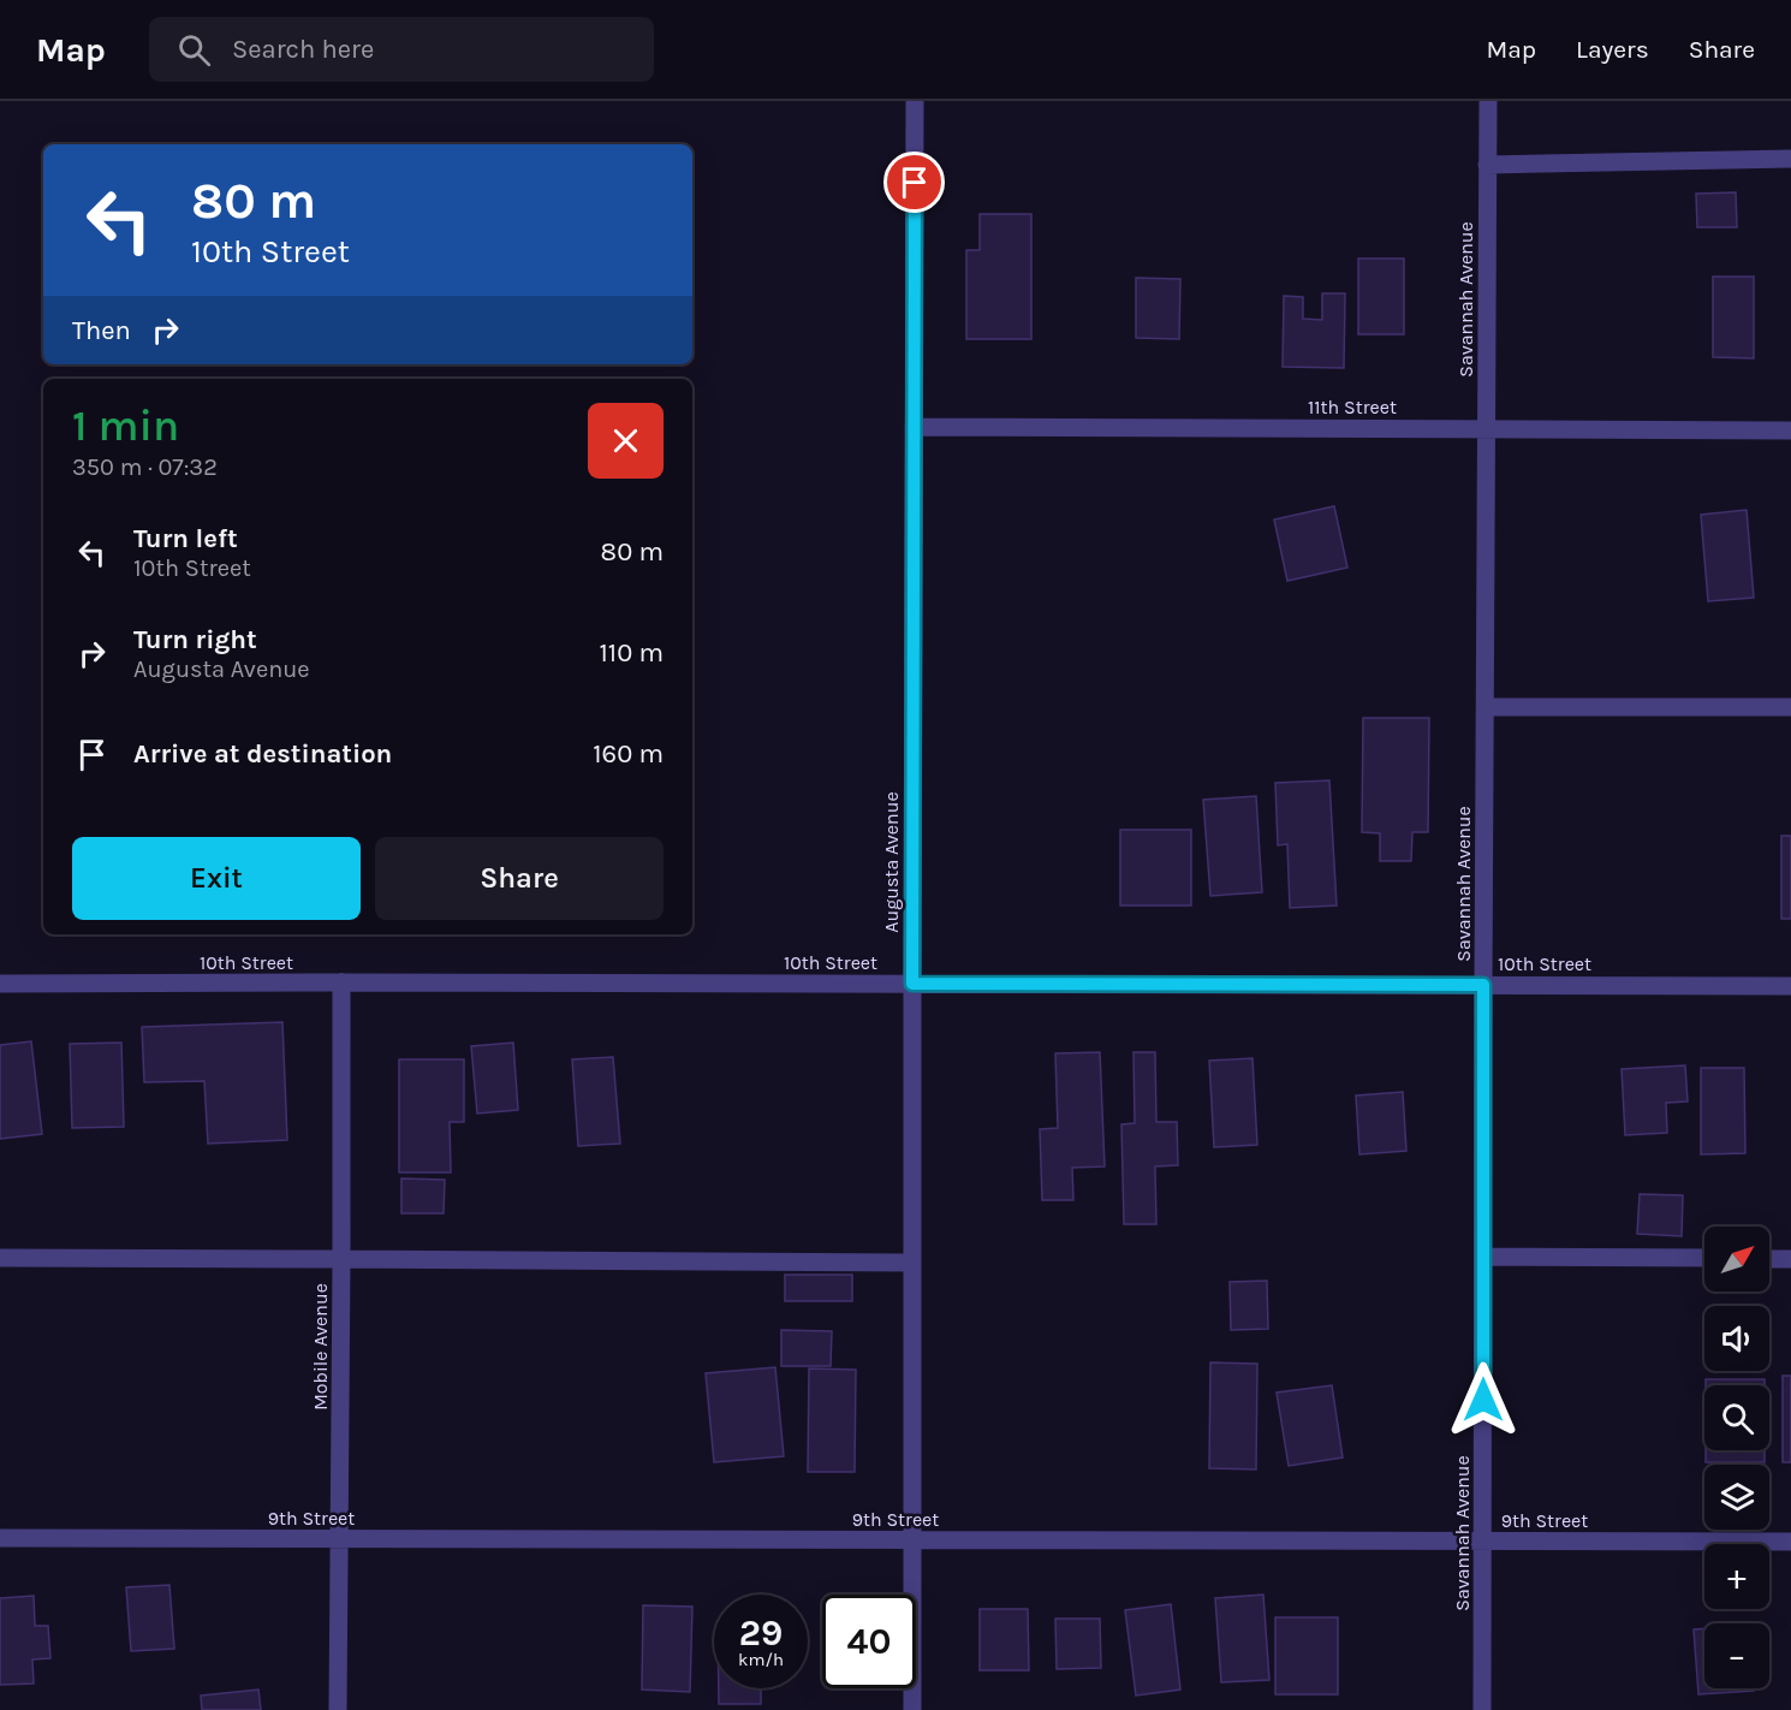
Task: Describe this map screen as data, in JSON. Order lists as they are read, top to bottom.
{
  "streets": {
    "street": [
      "Savannah Avenue",
      "11th Street",
      "Augusta Avenue",
      "10th Street",
      "Mobile Avenue",
      "9th Street"
    ]
  },
  "crossings": [
    ["Savannah Avenue", "11th Street"],
    ["Savannah Avenue", "10th Street"],
    ["Savannah Avenue", "9th Street"],
    ["11th Street", "Augusta Avenue"],
    ["Augusta Avenue", "10th Street"],
    ["Augusta Avenue", "9th Street"],
    ["10th Street", "Mobile Avenue"],
    ["Mobile Avenue", "9th Street"]
  ],
  "north": "top right",
  "page": {
    "header": "Map",
    "search": "Search here",
    "nav": ["Map", "Layers", "Share"],
    "turn": ["80 m", "10th Street"],
    "then": "Then",
    "heading": ["1 min", "350 m · 07:32"],
    "list": [
      {
        "name": "Turn left",
        "note": "10th Street",
        "value": "80 m"
      },
      {
        "name": "Turn right",
        "note": "Augusta Avenue",
        "value": "110 m"
      },
      {
        "name": "Arrive at destination",
        "value": "160 m"
      }
    ],
    "buttons": ["Exit", "Share"],
    "map_buttons": ["+", "−"],
    "speed": "29 km/h",
    "limit": "40"
  }
}
